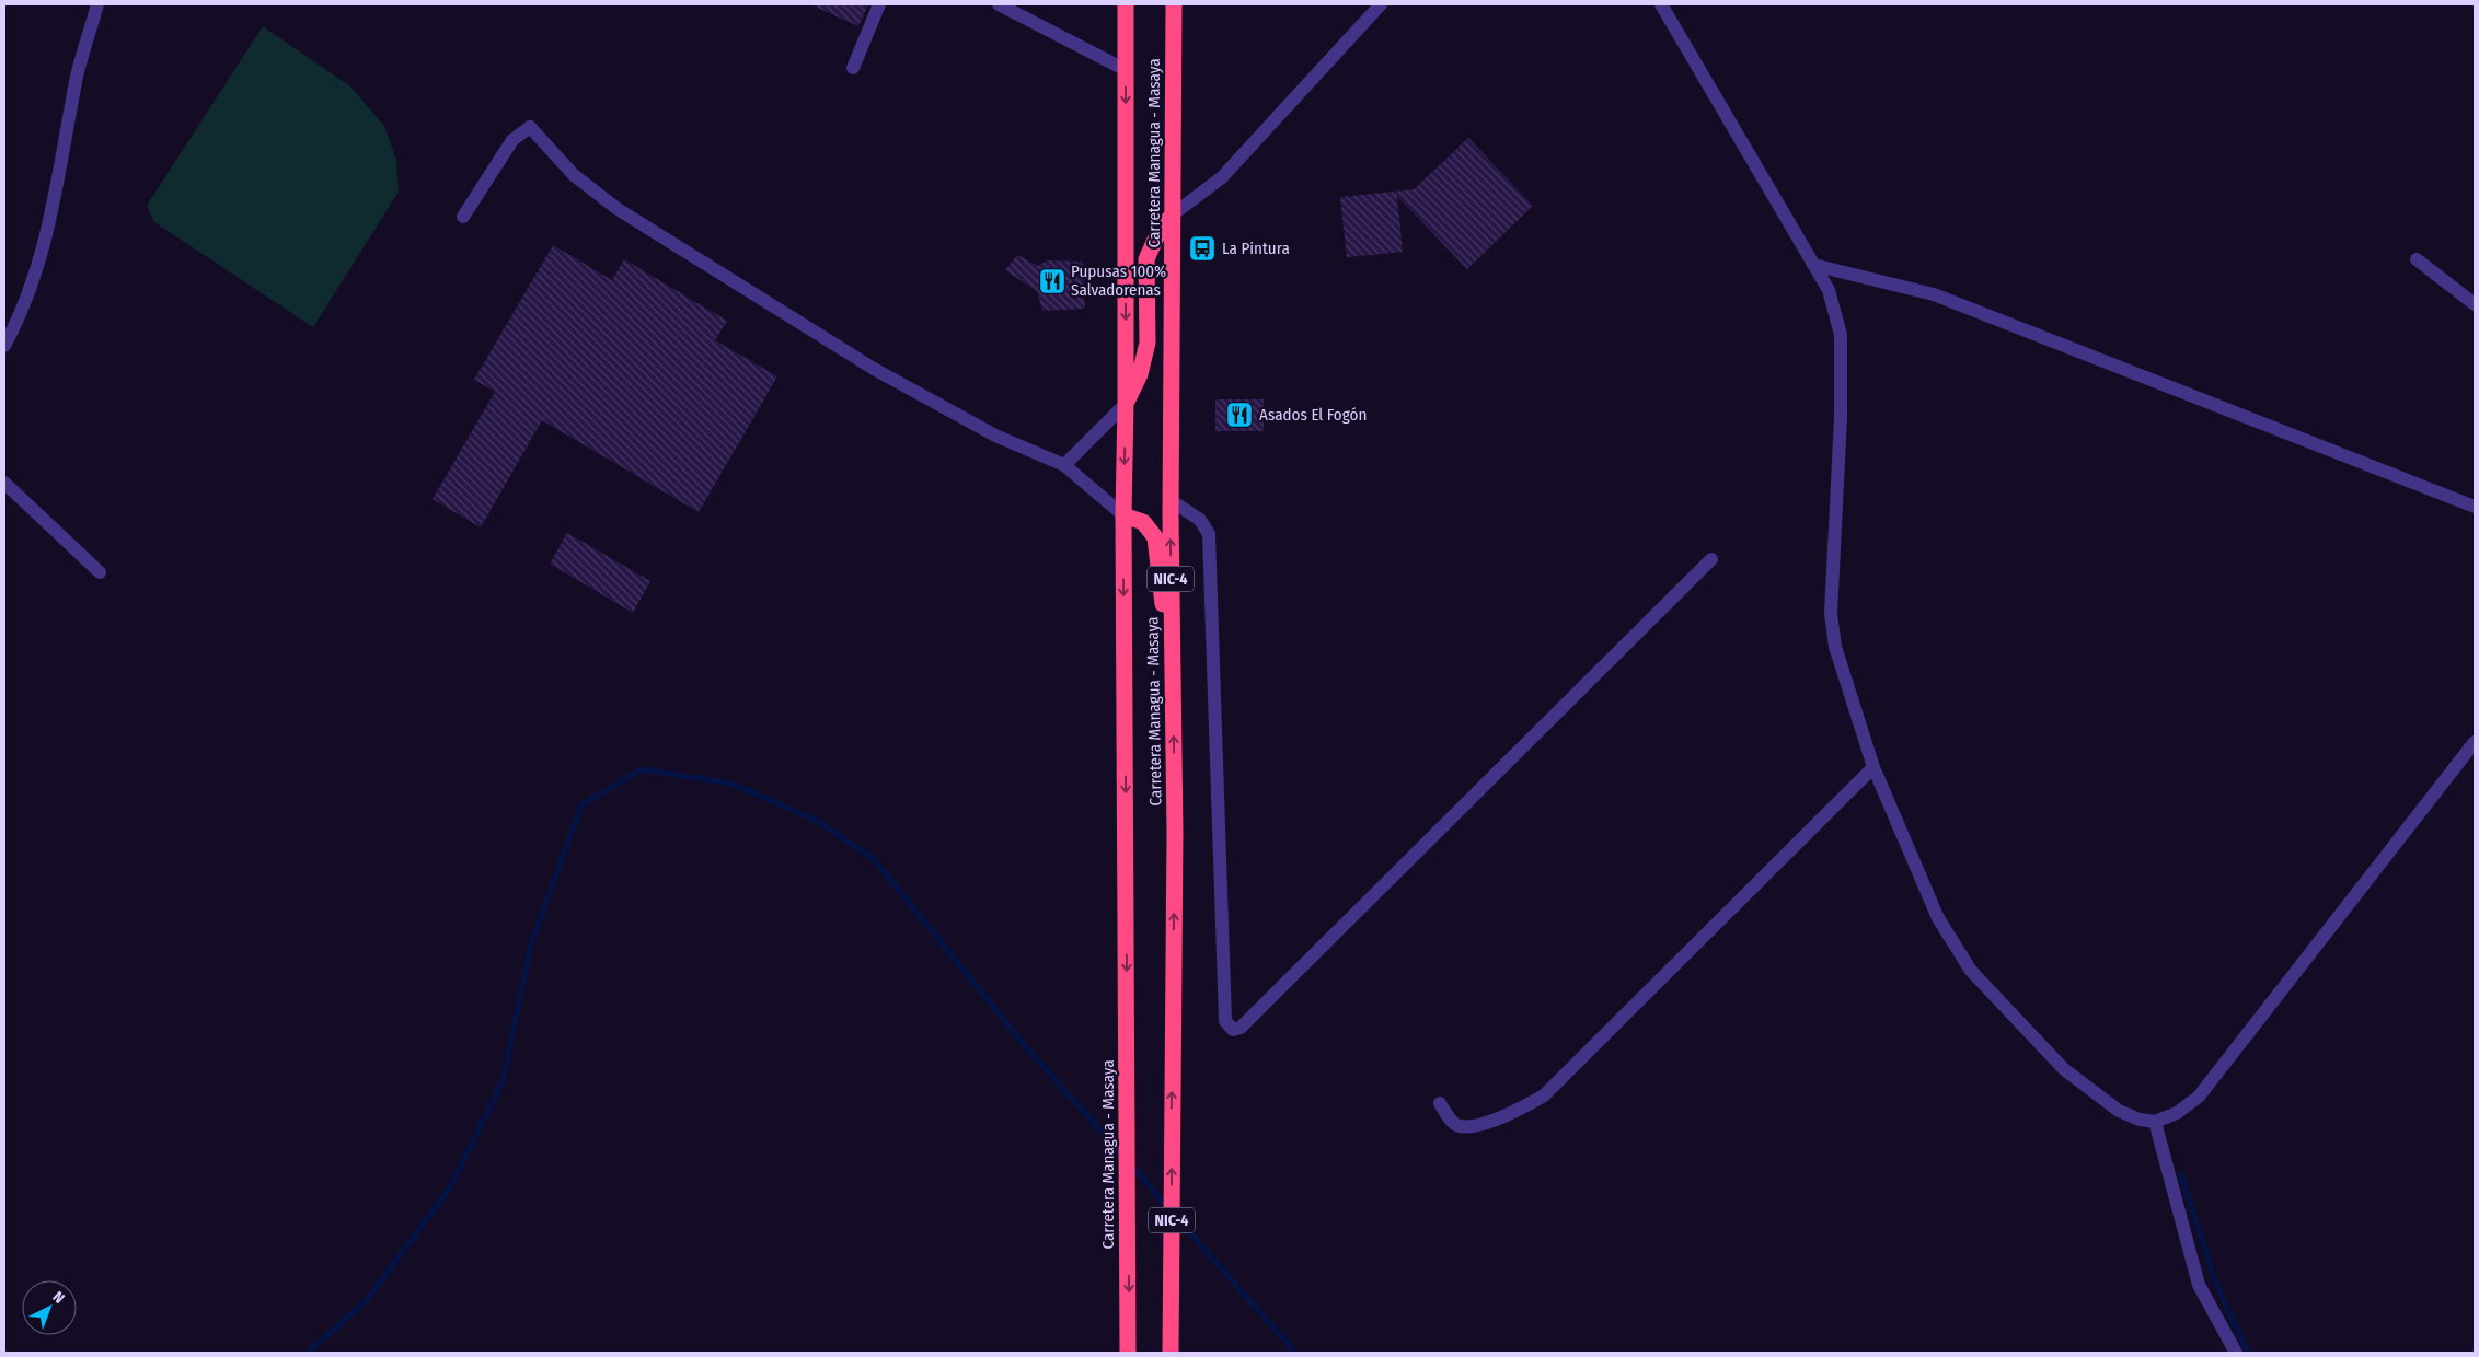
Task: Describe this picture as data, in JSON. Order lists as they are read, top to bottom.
{
  "streets": {
    "highway": ["Carretera Managua - Masaya", "NIC-4"]
  },
  "places": {
    "bus stop": ["La Pintura"],
    "restaurant": ["Pupusas 100% Salvadorenas", "Asados El Fogón"]
  },
  "north": "top right"
}
